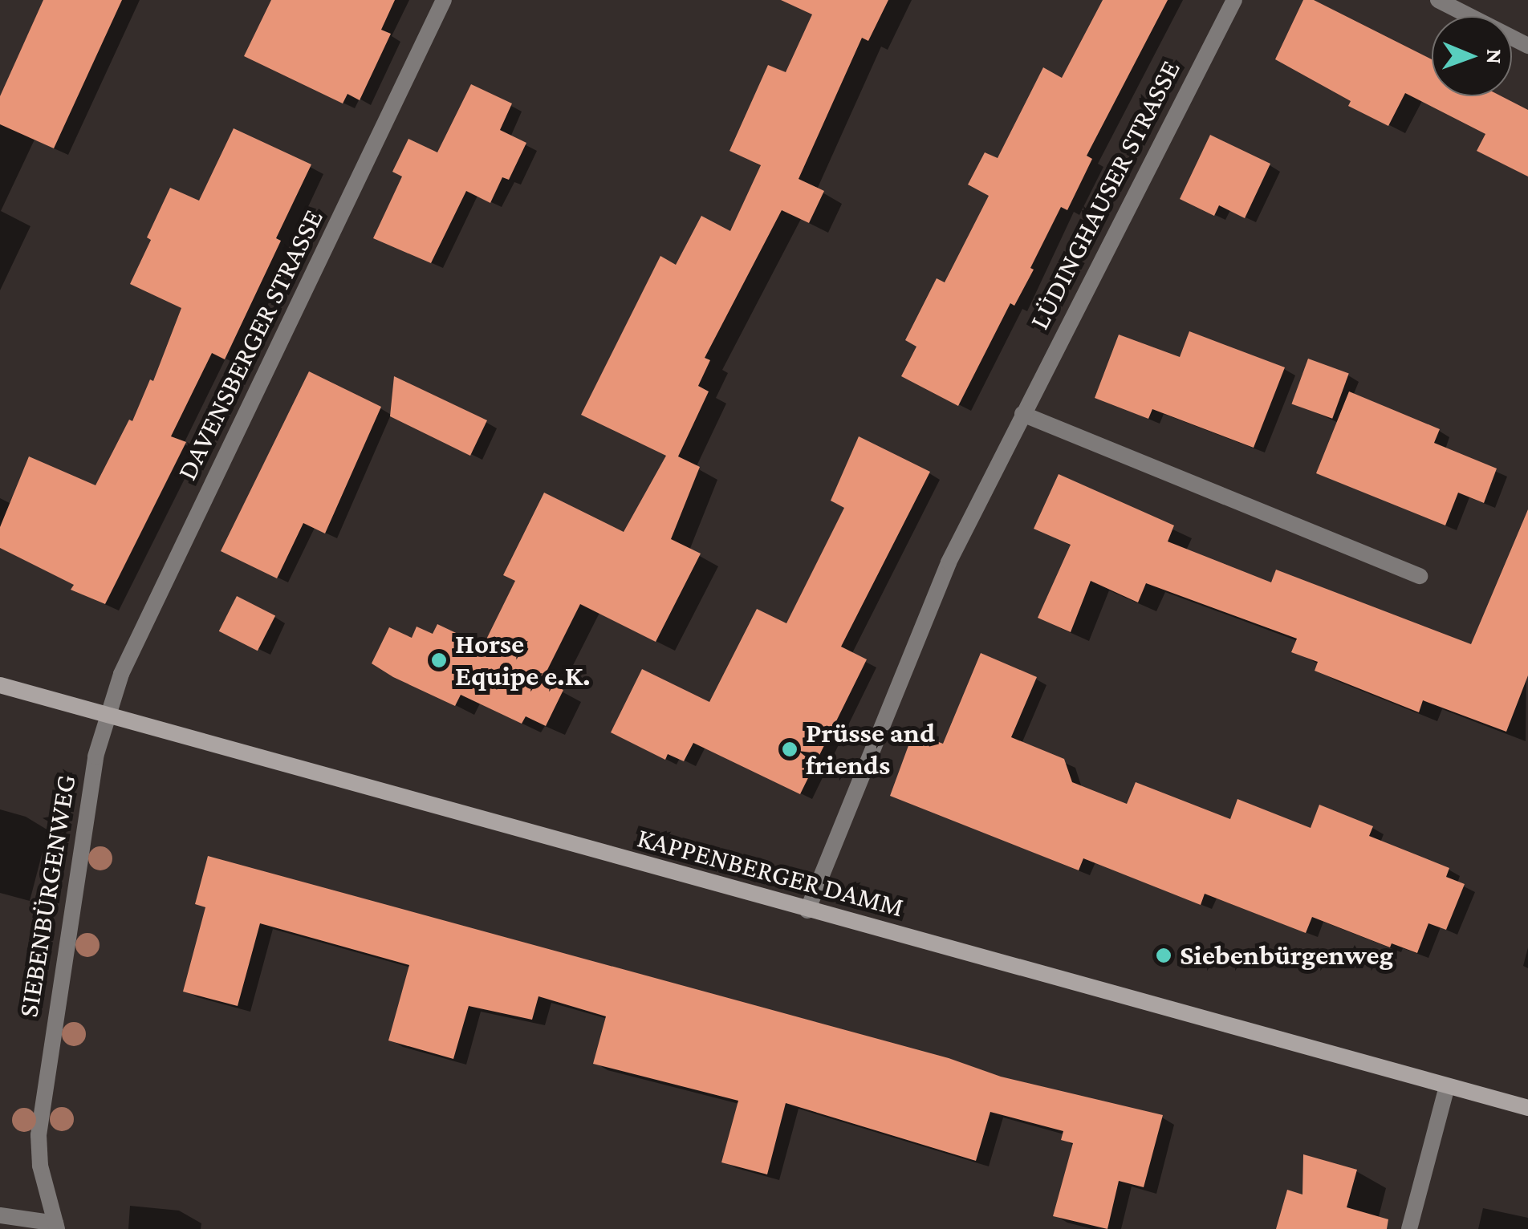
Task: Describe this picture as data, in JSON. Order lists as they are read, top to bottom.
{
  "streets": {
    "main road": ["KAPPENBERGER DAMM"],
    "street": ["LÜDINGHAUSER STRASSE", "DAVENSBERGER STRASSE", "SIEBENBÜRGENWEG"]
  },
  "crossings": [
    ["LÜDINGHAUSER STRASSE", "KAPPENBERGER DAMM"],
    ["DAVENSBERGER STRASSE", "KAPPENBERGER DAMM"],
    ["DAVENSBERGER STRASSE", "SIEBENBÜRGENWEG"],
    ["KAPPENBERGER DAMM", "SIEBENBÜRGENWEG"]
  ],
  "places": ["Horse Equipe e.K.", "Prüsse and friends", "Siebenbürgenweg"],
  "north": "right"
}
